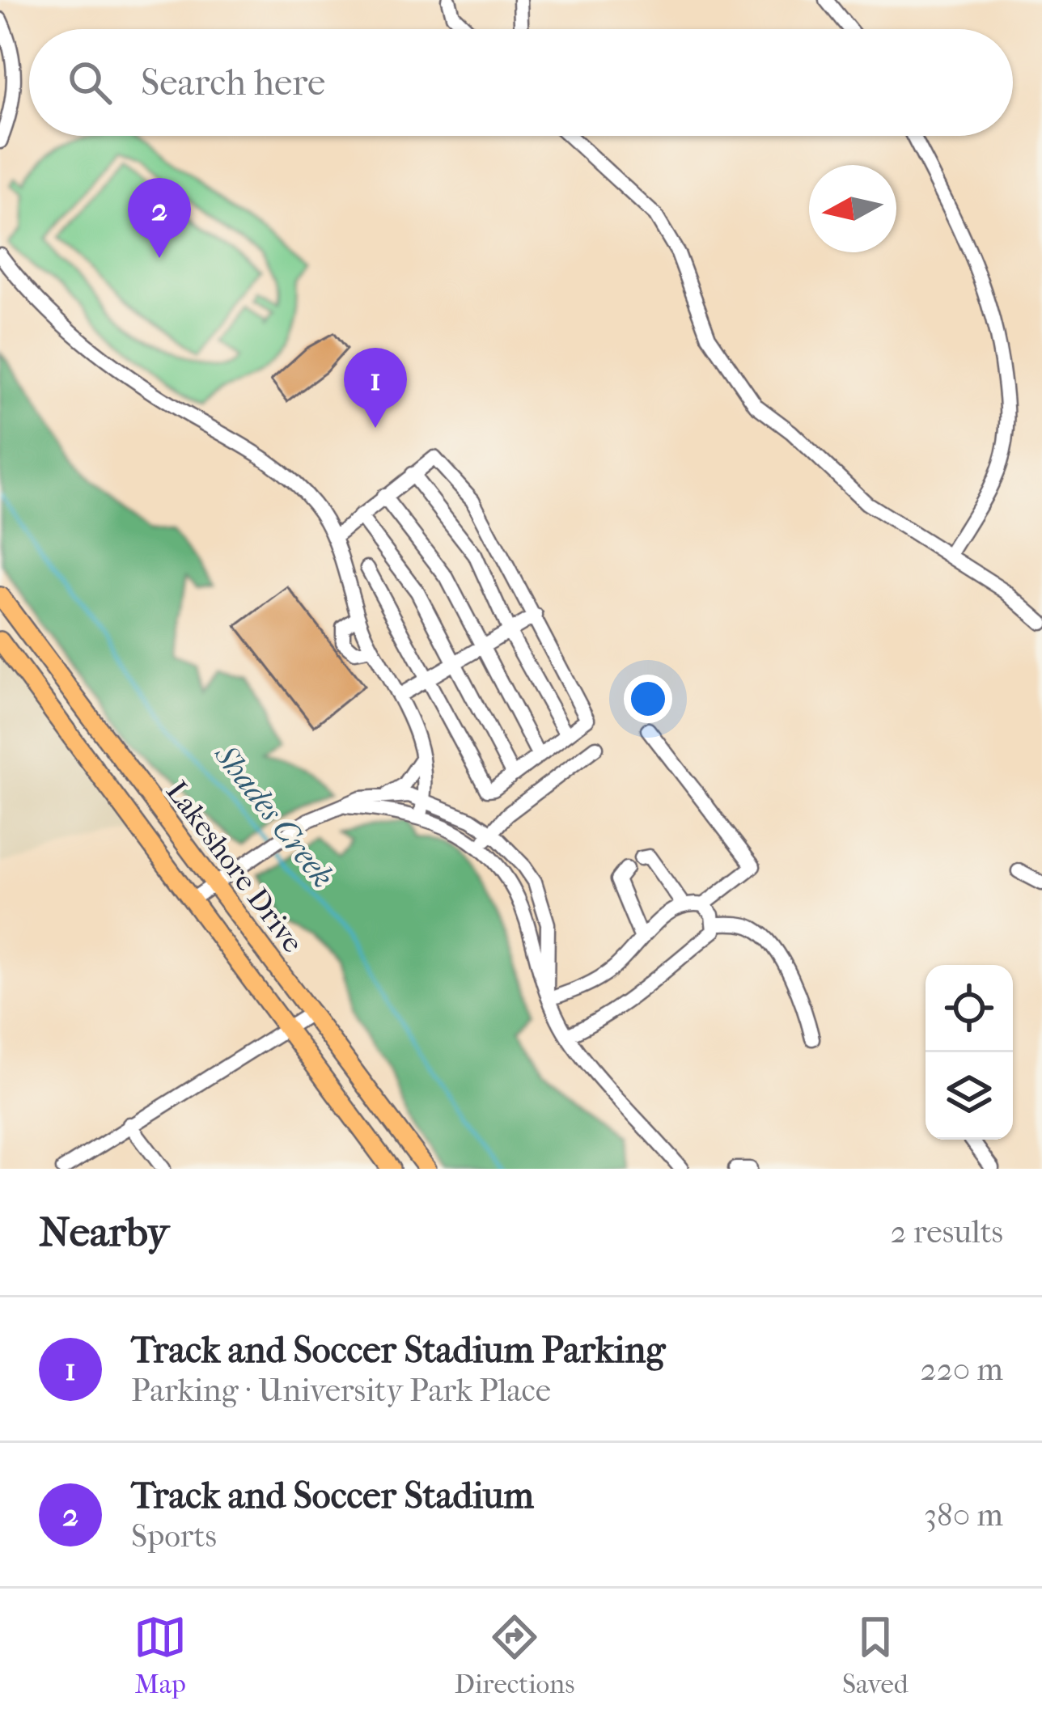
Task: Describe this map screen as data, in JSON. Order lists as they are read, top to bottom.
{
  "streets": {
    "main road": ["Lakeshore Drive"]
  },
  "water": ["Shades Creek"],
  "north": "left",
  "page": {
    "search": "Search here",
    "pins": ["2", "1"],
    "heading": ["Nearby", "2 results"],
    "list": [
      {
        "mark": "1",
        "name": "Track and Soccer Stadium Parking",
        "note": "Parking · University Park Place",
        "value": "220 m"
      },
      {
        "mark": "2",
        "name": "Track and Soccer Stadium",
        "note": "Sports",
        "value": "380 m"
      }
    ],
    "nav": ["Map", "Directions", "Saved"]
  }
}
